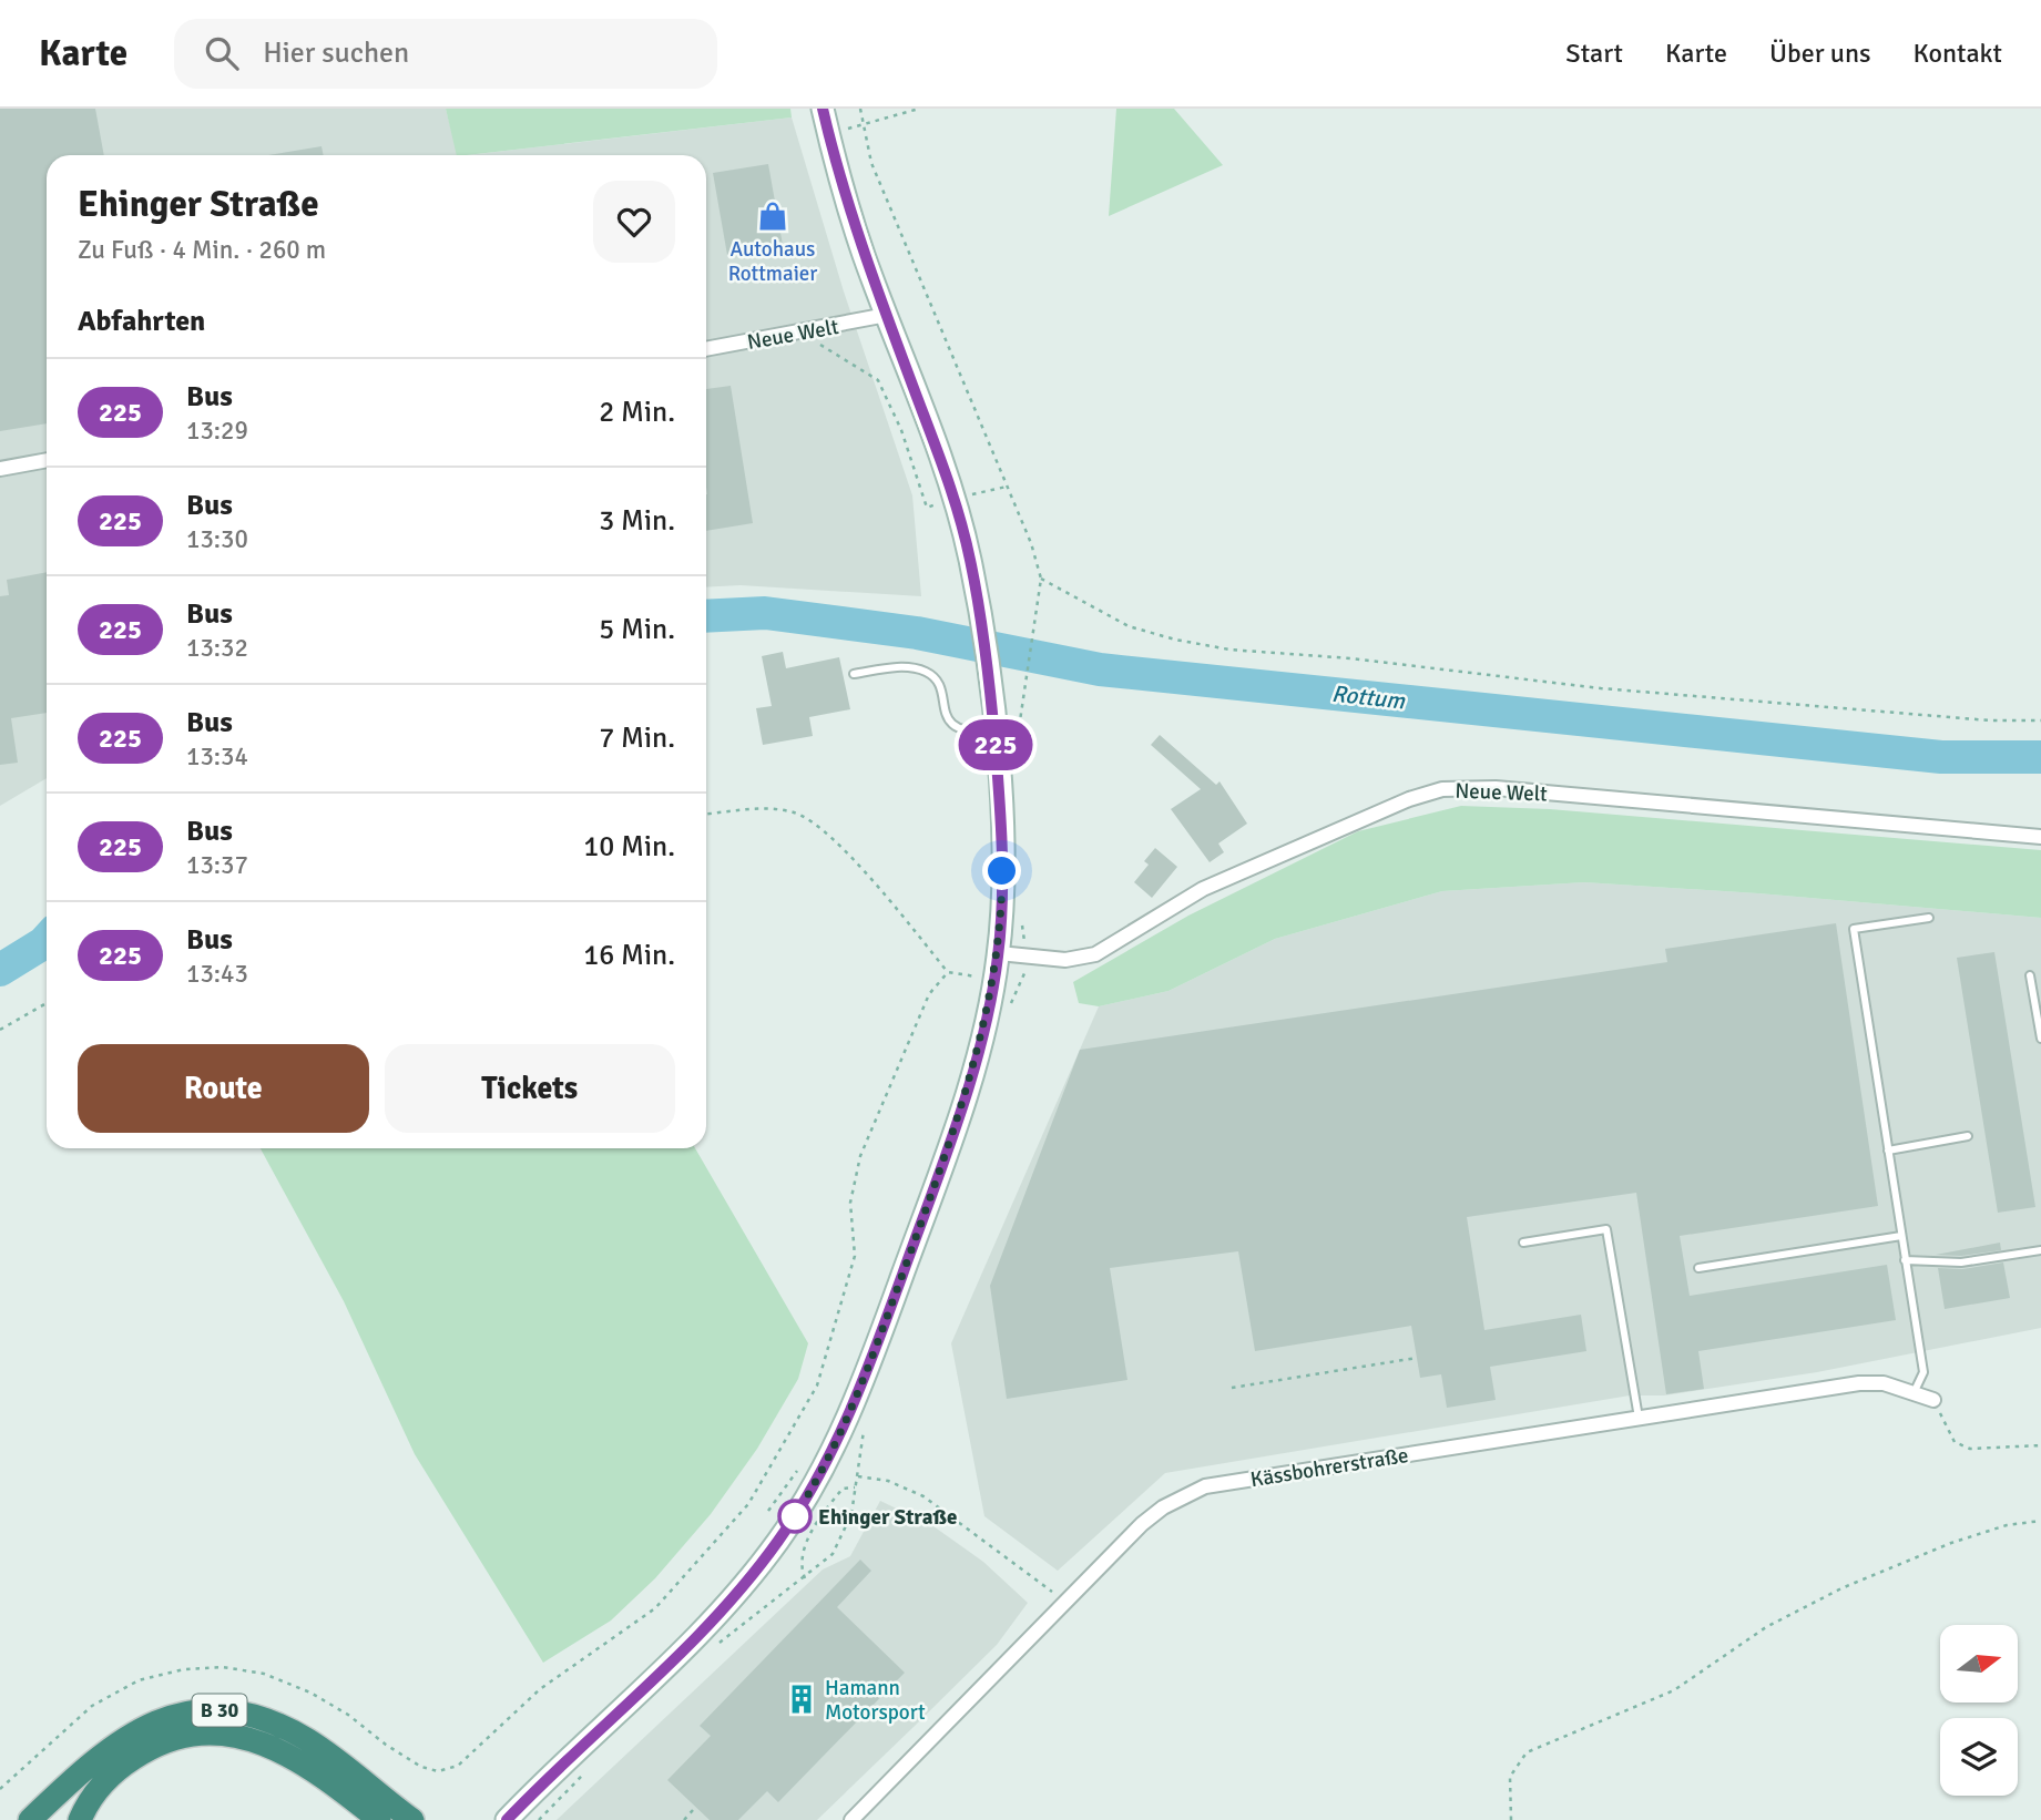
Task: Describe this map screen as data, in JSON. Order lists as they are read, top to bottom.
{
  "streets": {
    "highway": ["B 30"],
    "street": ["Neue Welt", "Kässbohrerstraße"]
  },
  "water": ["Rottum"],
  "places": {
    "shop": ["Autohaus Rottmaier"],
    "other": ["Ehinger Straße"],
    "building": ["Hamann Motorsport"]
  },
  "lines": ["bus line 225"],
  "north": "right",
  "page": {
    "header": "Karte",
    "search": "Hier suchen",
    "nav": [
      "Start",
      "Karte",
      "Über uns",
      "Kontakt"
    ],
    "on_map": "225",
    "heading": [
      ["Ehinger Straße", "Zu Fuß · 4 Min. · 260 m"],
      "Abfahrten"
    ],
    "list": [
      {
        "mark": "225",
        "name": "Bus",
        "note": "13:29",
        "value": "2 Min."
      },
      {
        "mark": "225",
        "name": "Bus",
        "note": "13:30",
        "value": "3 Min."
      },
      {
        "mark": "225",
        "name": "Bus",
        "note": "13:32",
        "value": "5 Min."
      },
      {
        "mark": "225",
        "name": "Bus",
        "note": "13:34",
        "value": "7 Min."
      },
      {
        "mark": "225",
        "name": "Bus",
        "note": "13:37",
        "value": "10 Min."
      },
      {
        "mark": "225",
        "name": "Bus",
        "note": "13:43",
        "value": "16 Min."
      }
    ],
    "buttons": ["Route", "Tickets"]
  }
}
